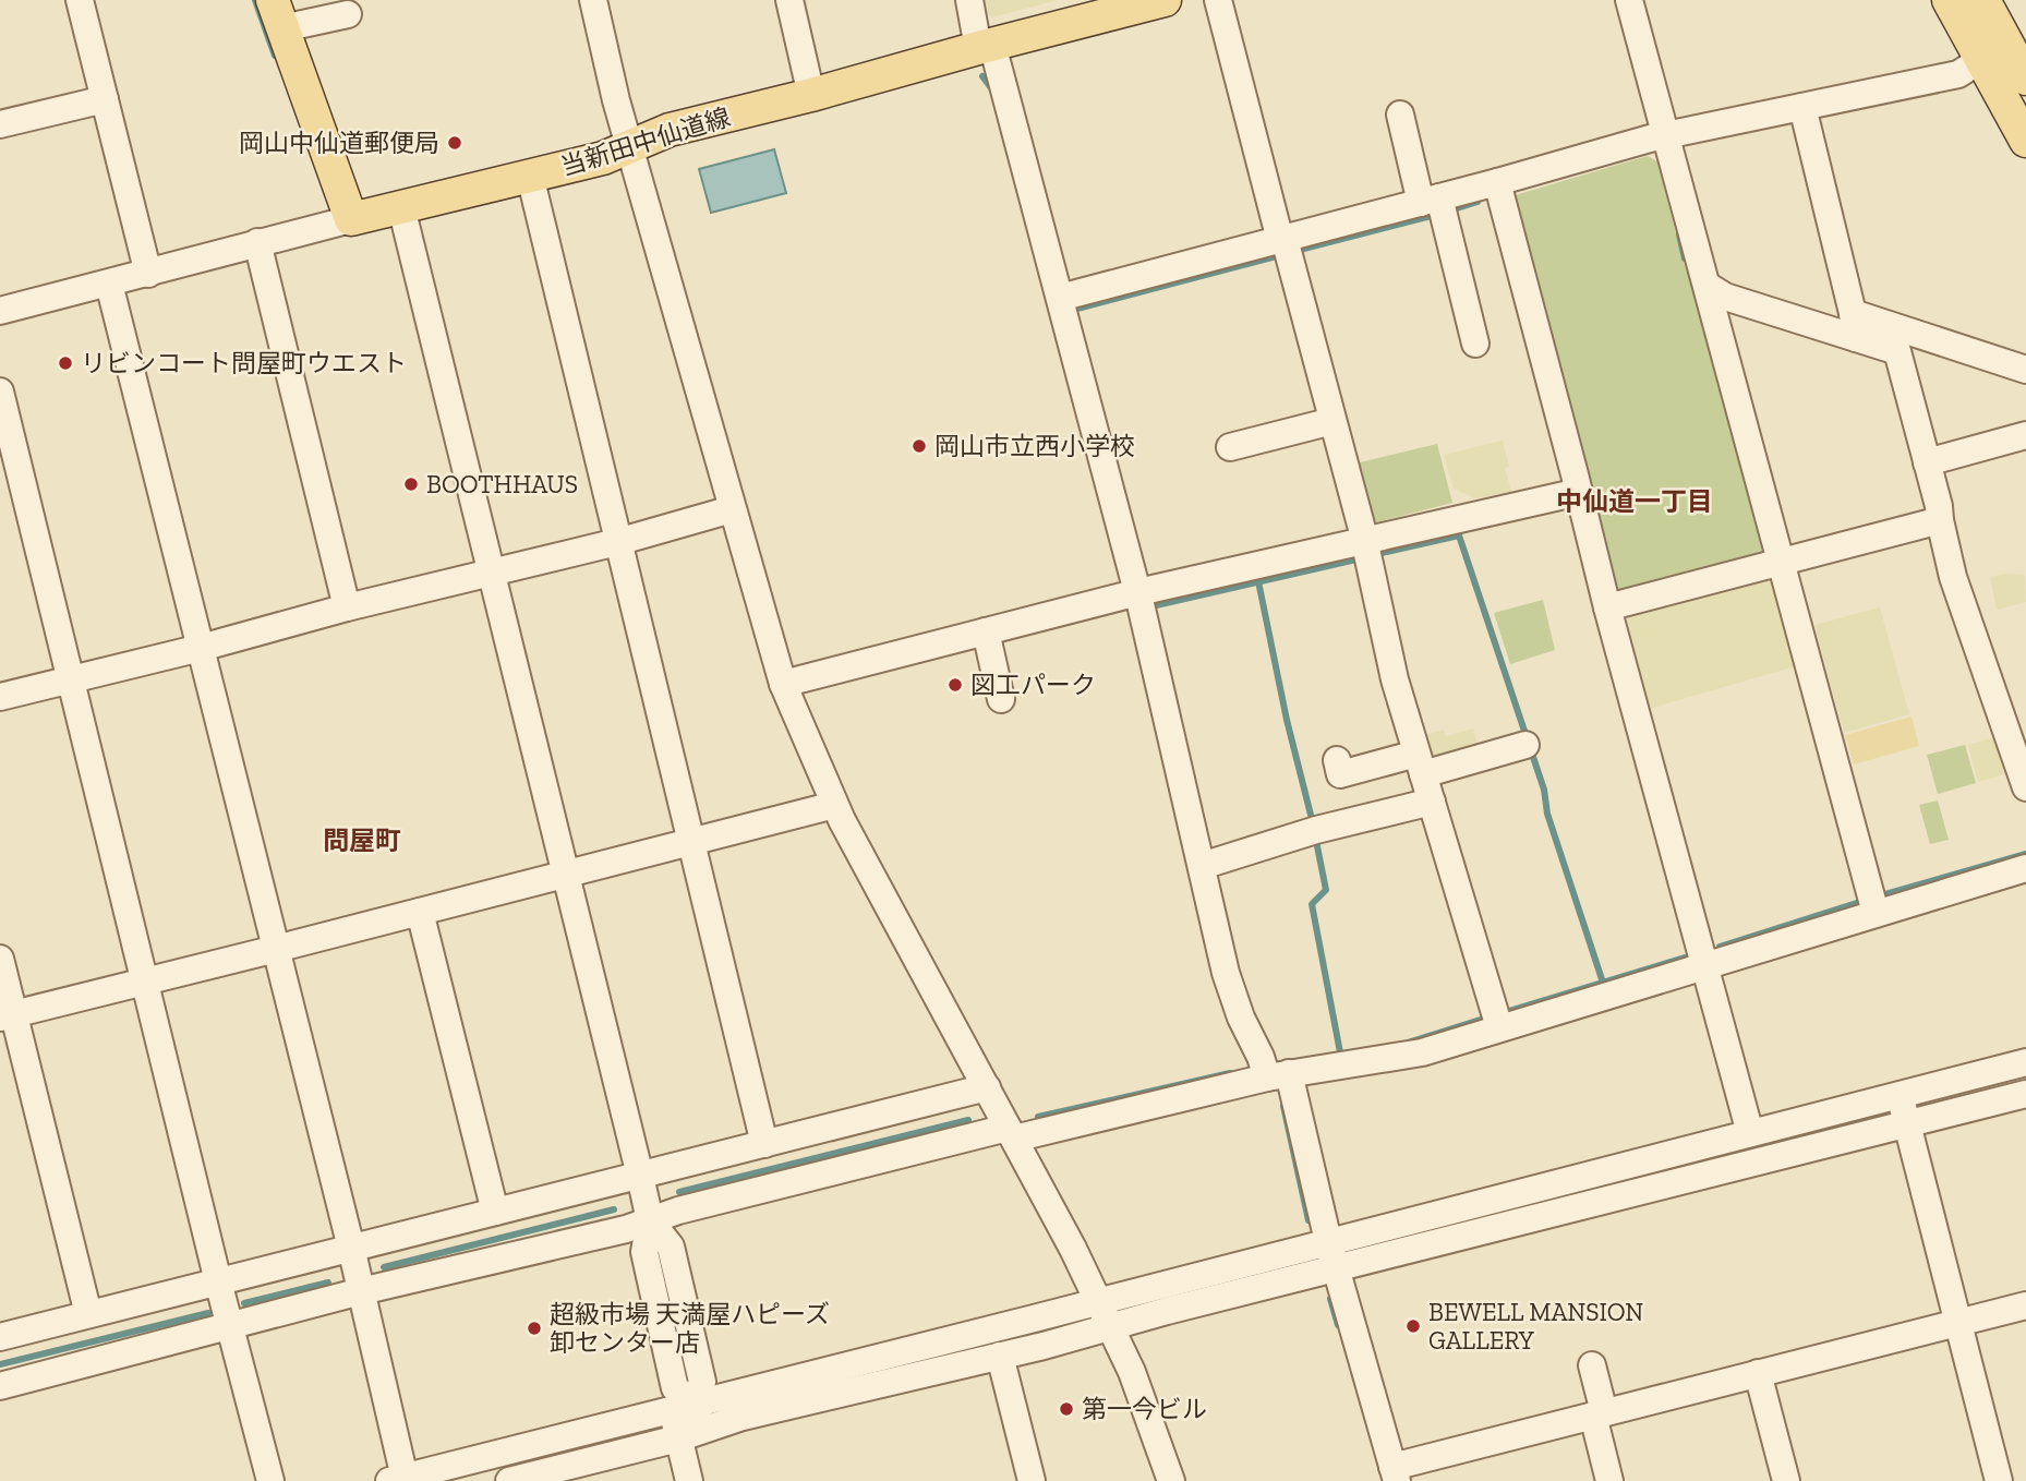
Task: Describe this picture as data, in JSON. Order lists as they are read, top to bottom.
{
  "streets": {
    "main road": ["当新田中仙道線"]
  },
  "districts": ["中仙道一丁目", "問屋町"],
  "places": [
    "岡山中仙道郵便局",
    "リビンコート問屋町ウエスト",
    "岡山市立西小学校",
    "BOOTHHAUS",
    "図工パーク",
    "BEWELL MANSION GALLERY",
    "超級市場 天満屋ハピーズ 卸センター店",
    "第一今ビル"
  ]
}
